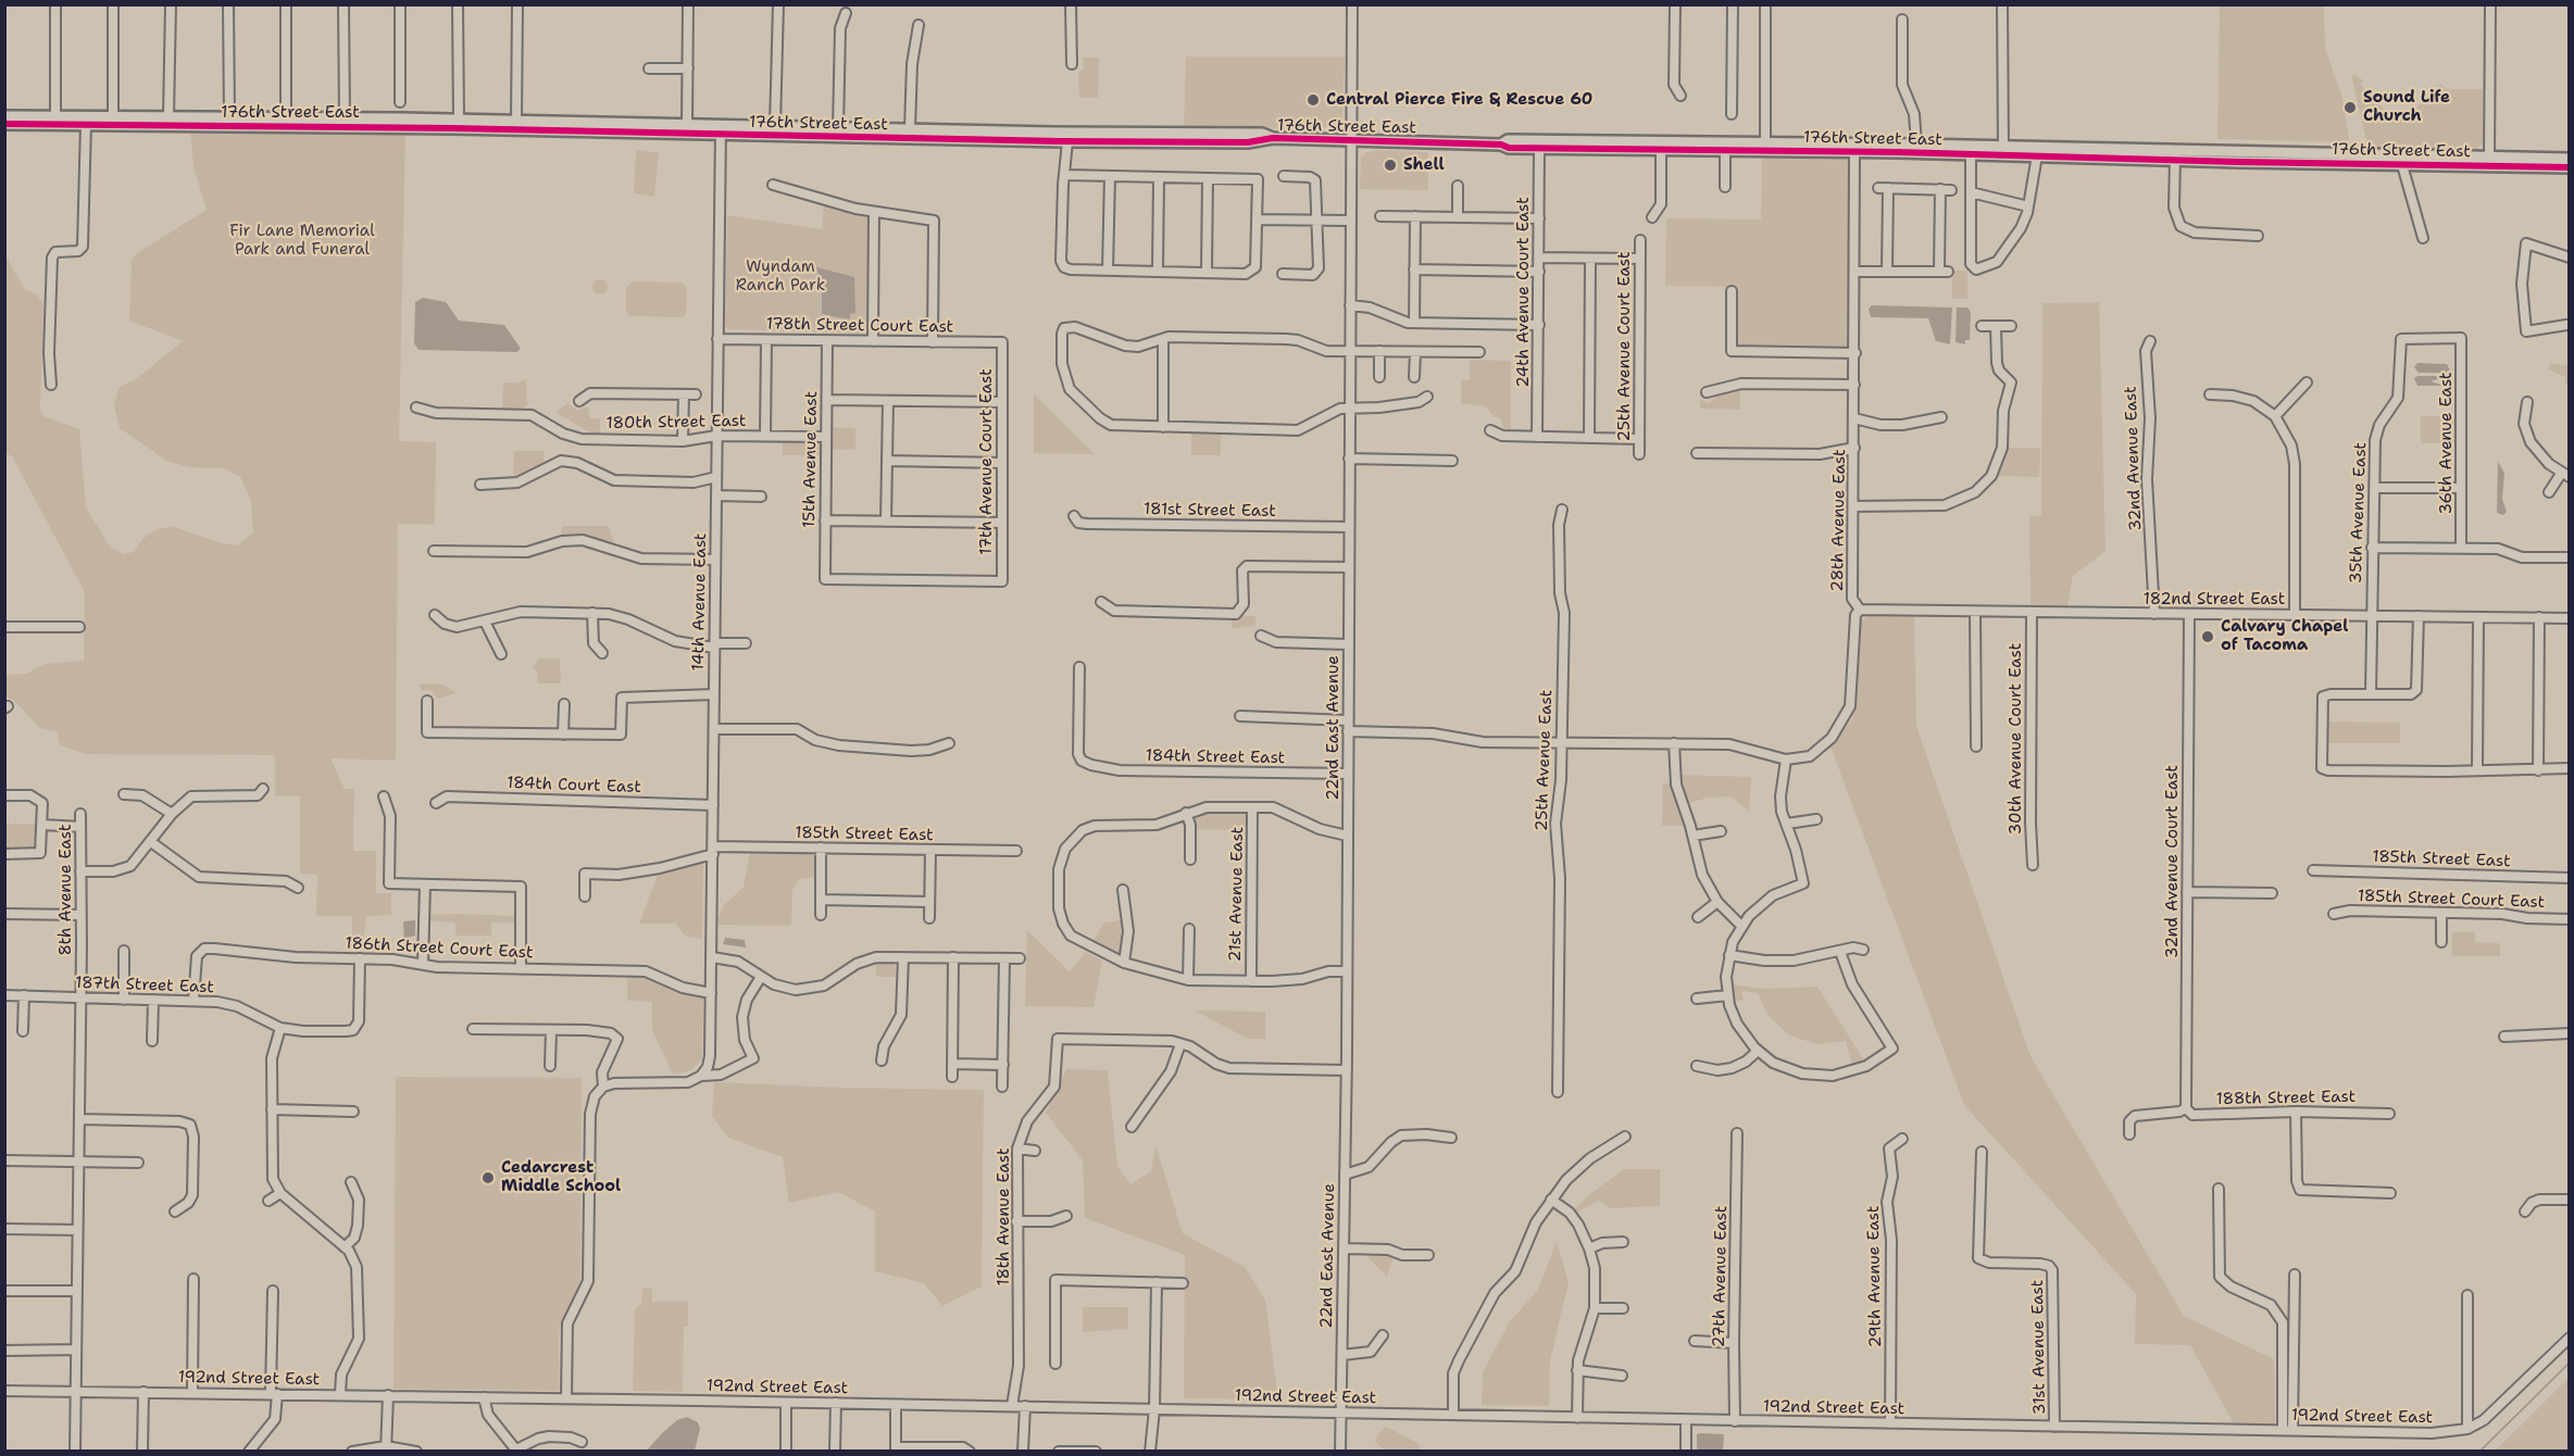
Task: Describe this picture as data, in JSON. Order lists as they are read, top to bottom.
{
  "streets": {
    "main road": ["176th Street East"],
    "street": [
      "24th Avenue Court East",
      "178th Street Court East",
      "25th Avenue Court East",
      "180th Street East",
      "36th Avenue East",
      "32nd Avenue East",
      "15th Avenue East",
      "17th Avenue Court East",
      "181st Street East",
      "35th Avenue East",
      "28th Avenue East",
      "182nd Street East",
      "14th Avenue East",
      "22nd East Avenue",
      "30th Avenue Court East",
      "184th Street East",
      "25th Avenue East",
      "184th Court East",
      "185th Street East",
      "32nd Avenue Court East",
      "8th Avenue East",
      "21st Avenue East",
      "185th Street Court East",
      "186th Street Court East",
      "187th Street East",
      "188th Street East",
      "18th Avenue East",
      "27th Avenue East",
      "29th Avenue East",
      "31st Avenue East",
      "192nd Street East"
    ]
  },
  "crossings": [
    ["176th Street East", "24th Avenue Court East"],
    ["176th Street East", "28th Avenue East"],
    ["176th Street East", "14th Avenue East"],
    ["176th Street East", "22nd East Avenue"],
    ["178th Street Court East", "15th Avenue East"],
    ["178th Street Court East", "17th Avenue Court East"],
    ["178th Street Court East", "14th Avenue East"],
    ["180th Street East", "15th Avenue East"],
    ["180th Street East", "14th Avenue East"],
    ["36th Avenue East", "35th Avenue East"],
    ["32nd Avenue East", "182nd Street East"],
    ["15th Avenue East", "17th Avenue Court East"],
    ["181st Street East", "22nd East Avenue"],
    ["35th Avenue East", "182nd Street East"],
    ["28th Avenue East", "182nd Street East"],
    ["182nd Street East", "30th Avenue Court East"],
    ["182nd Street East", "32nd Avenue Court East"],
    ["14th Avenue East", "184th Court East"],
    ["14th Avenue East", "185th Street East"],
    ["14th Avenue East", "186th Street Court East"],
    ["22nd East Avenue", "184th Street East"],
    ["22nd East Avenue", "192nd Street East"],
    ["32nd Avenue Court East", "188th Street East"],
    ["8th Avenue East", "187th Street East"],
    ["8th Avenue East", "192nd Street East"],
    ["186th Street Court East", "187th Street East"],
    ["18th Avenue East", "192nd Street East"],
    ["27th Avenue East", "192nd Street East"],
    ["29th Avenue East", "192nd Street East"],
    ["31st Avenue East", "192nd Street East"]
  ],
  "parks": ["Fir Lane Memorial Park and Funeral", "Wyndam Ranch Park"],
  "places": [
    "Central Pierce Fire & Rescue 60",
    "Sound Life Church",
    "Shell",
    "Calvary Chapel of Tacoma",
    "Cedarcrest Middle School"
  ]
}
